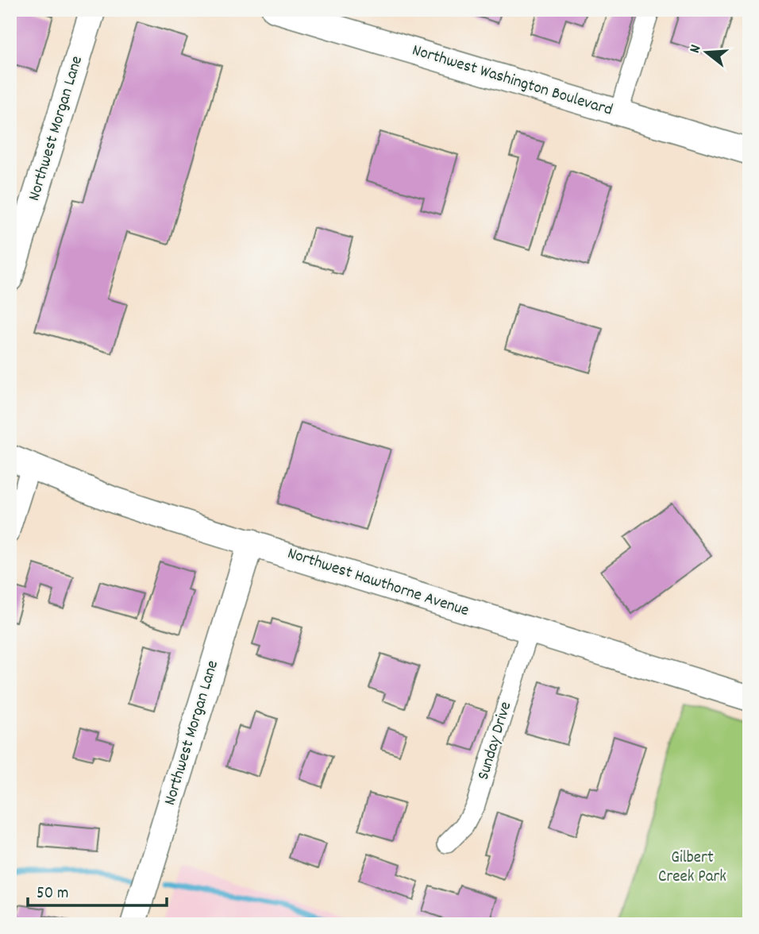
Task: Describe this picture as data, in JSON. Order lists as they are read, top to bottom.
{
  "streets": {
    "street": [
      "Northwest Washington Boulevard",
      "Northwest Morgan Lane",
      "Northwest Hawthorne Avenue",
      "Sunday Drive"
    ]
  },
  "crossings": [
    ["Northwest Morgan Lane", "Northwest Hawthorne Avenue"],
    ["Northwest Hawthorne Avenue", "Sunday Drive"]
  ],
  "parks": ["Gilbert Creek Park"],
  "scale_bar": "50 m",
  "north": "left"
}
